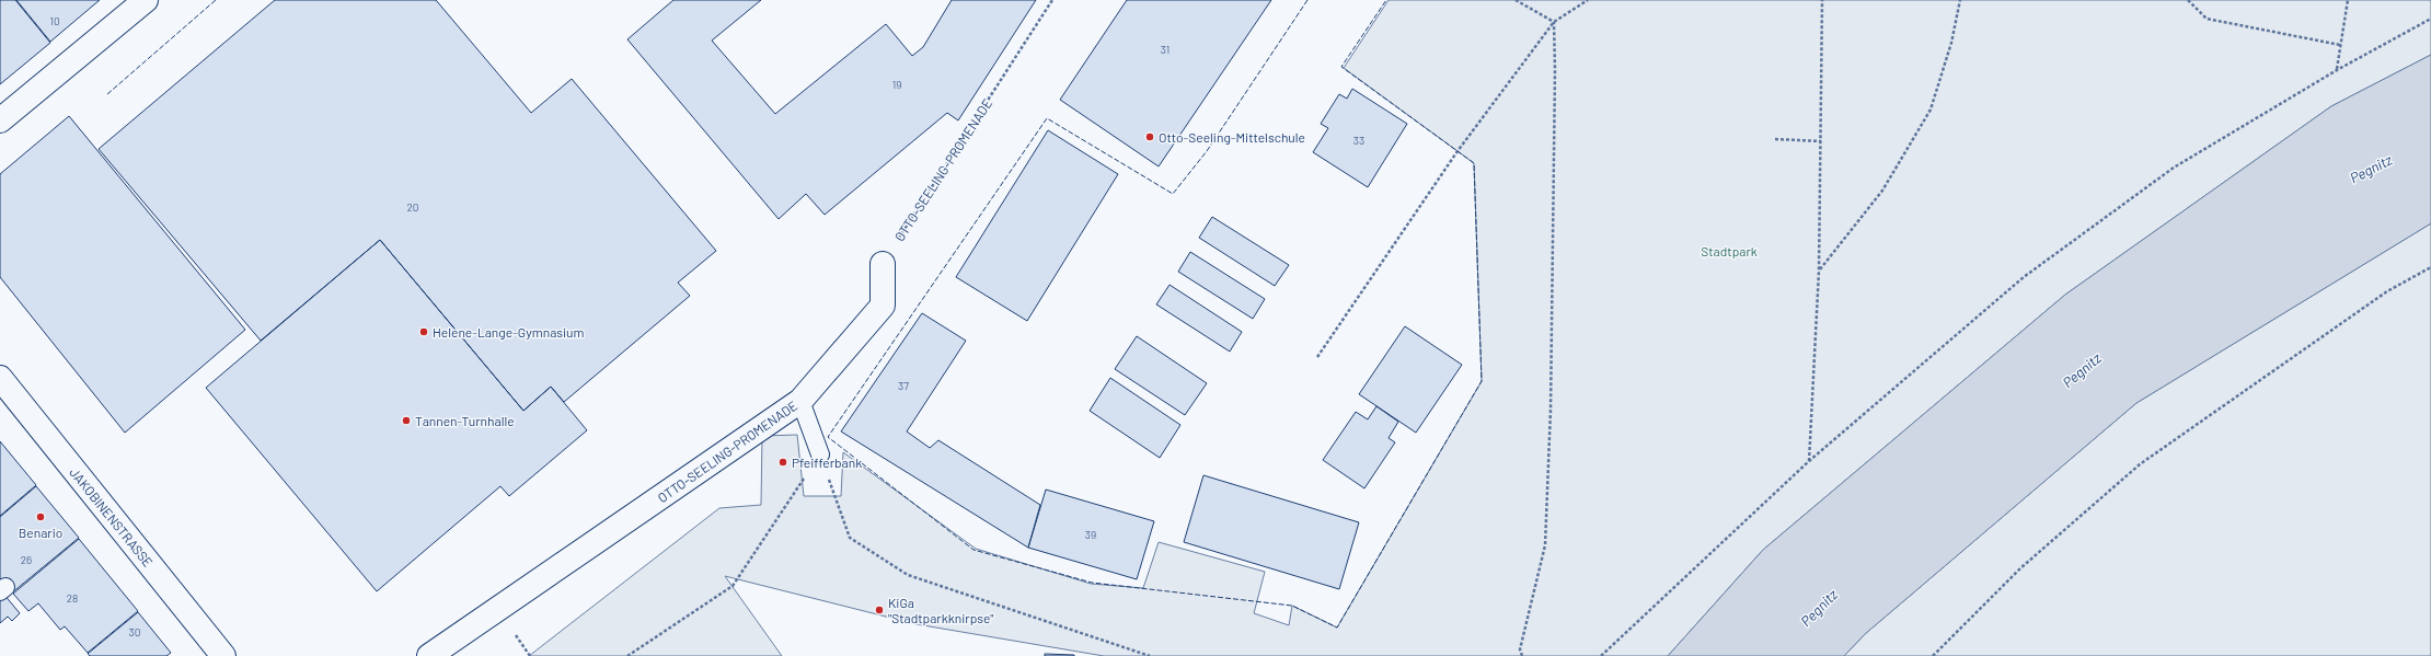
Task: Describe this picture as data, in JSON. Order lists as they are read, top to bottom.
{
  "streets": {
    "street": ["OTTO-SEELING-PROMENADE", "JAKOBINENSTRASSE"]
  },
  "water": ["Pegnitz"],
  "parks": ["Stadtpark"],
  "places": [
    "Otto-Seeling-Mittelschule",
    "Helene-Lange-Gymnasium",
    "Tannen-Turnhalle",
    "Pfeifferbank",
    "Benario",
    "KiGa \"Stadtparkknirpse\""
  ],
  "house_numbers": [
    "10",
    "31",
    "19",
    "33",
    "20",
    "37",
    "39",
    "26",
    "28",
    "30"
  ]
}
